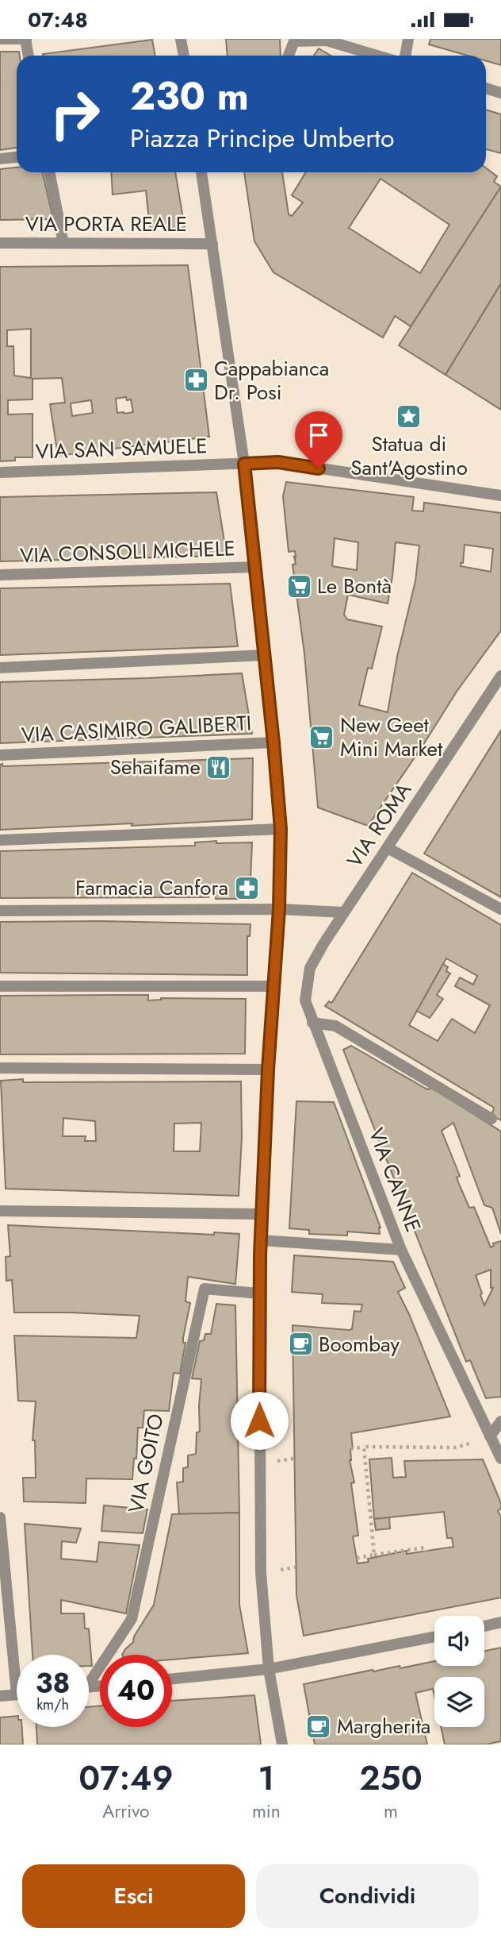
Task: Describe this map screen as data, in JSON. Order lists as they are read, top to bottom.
{
  "streets": {
    "street": [
      "VIA PORTA REALE",
      "VIA SAN SAMUELE",
      "VIA CONSOLI MICHELE",
      "VIA CASIMIRO GALIBERTI",
      "VIA ROMA",
      "VIA CANNE",
      "VIA GOITO"
    ]
  },
  "crossings": [
    ["VIA ROMA", "VIA CANNE"]
  ],
  "places": {
    "pharmacy": ["Cappabianca Dr. Posi", "Farmacia Canfora"],
    "place": ["Statua di Sant'Agostino"],
    "supermarket": ["Le Bontà", "New Geet Mini Market"],
    "restaurant": ["Sehaifame"],
    "cafe": ["Boombay", "Margherita"]
  },
  "page": {
    "status": "07:48",
    "turn": ["230 m", "Piazza Principe Umberto"],
    "speed": "38 km/h",
    "limit": "40",
    "eta": [
      "07:49",
      "Arrivo",
      "1",
      "min",
      "250",
      "m"
    ],
    "buttons": ["Esci", "Condividi"]
  }
}
